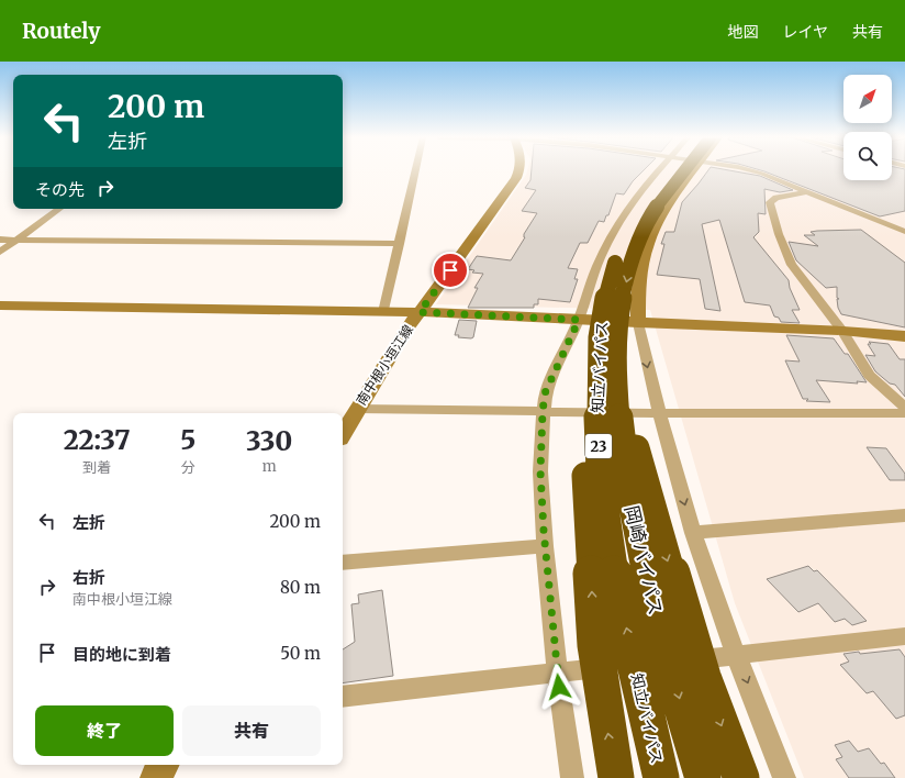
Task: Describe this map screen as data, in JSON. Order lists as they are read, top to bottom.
{
  "streets": {
    "highway": ["知立バイパス", "23", "岡崎バイパス"],
    "street": ["南中根小垣江線"]
  },
  "crossings": [
    ["知立バイパス", "23"],
    ["知立バイパス", "岡崎バイパス"],
    ["23", "岡崎バイパス"]
  ],
  "north": "top right",
  "page": {
    "header": "Routely",
    "nav": ["地図", "レイヤ", "共有"],
    "turn": ["200 m", "左折"],
    "then": "その先",
    "eta": [
      "22:37",
      "到着",
      "5",
      "分",
      "330",
      "m"
    ],
    "list": [
      {
        "name": "左折",
        "value": "200 m"
      },
      {
        "name": "右折",
        "note": "南中根小垣江線",
        "value": "80 m"
      },
      {
        "name": "目的地に到着",
        "value": "50 m"
      }
    ],
    "buttons": ["終了", "共有"]
  }
}
